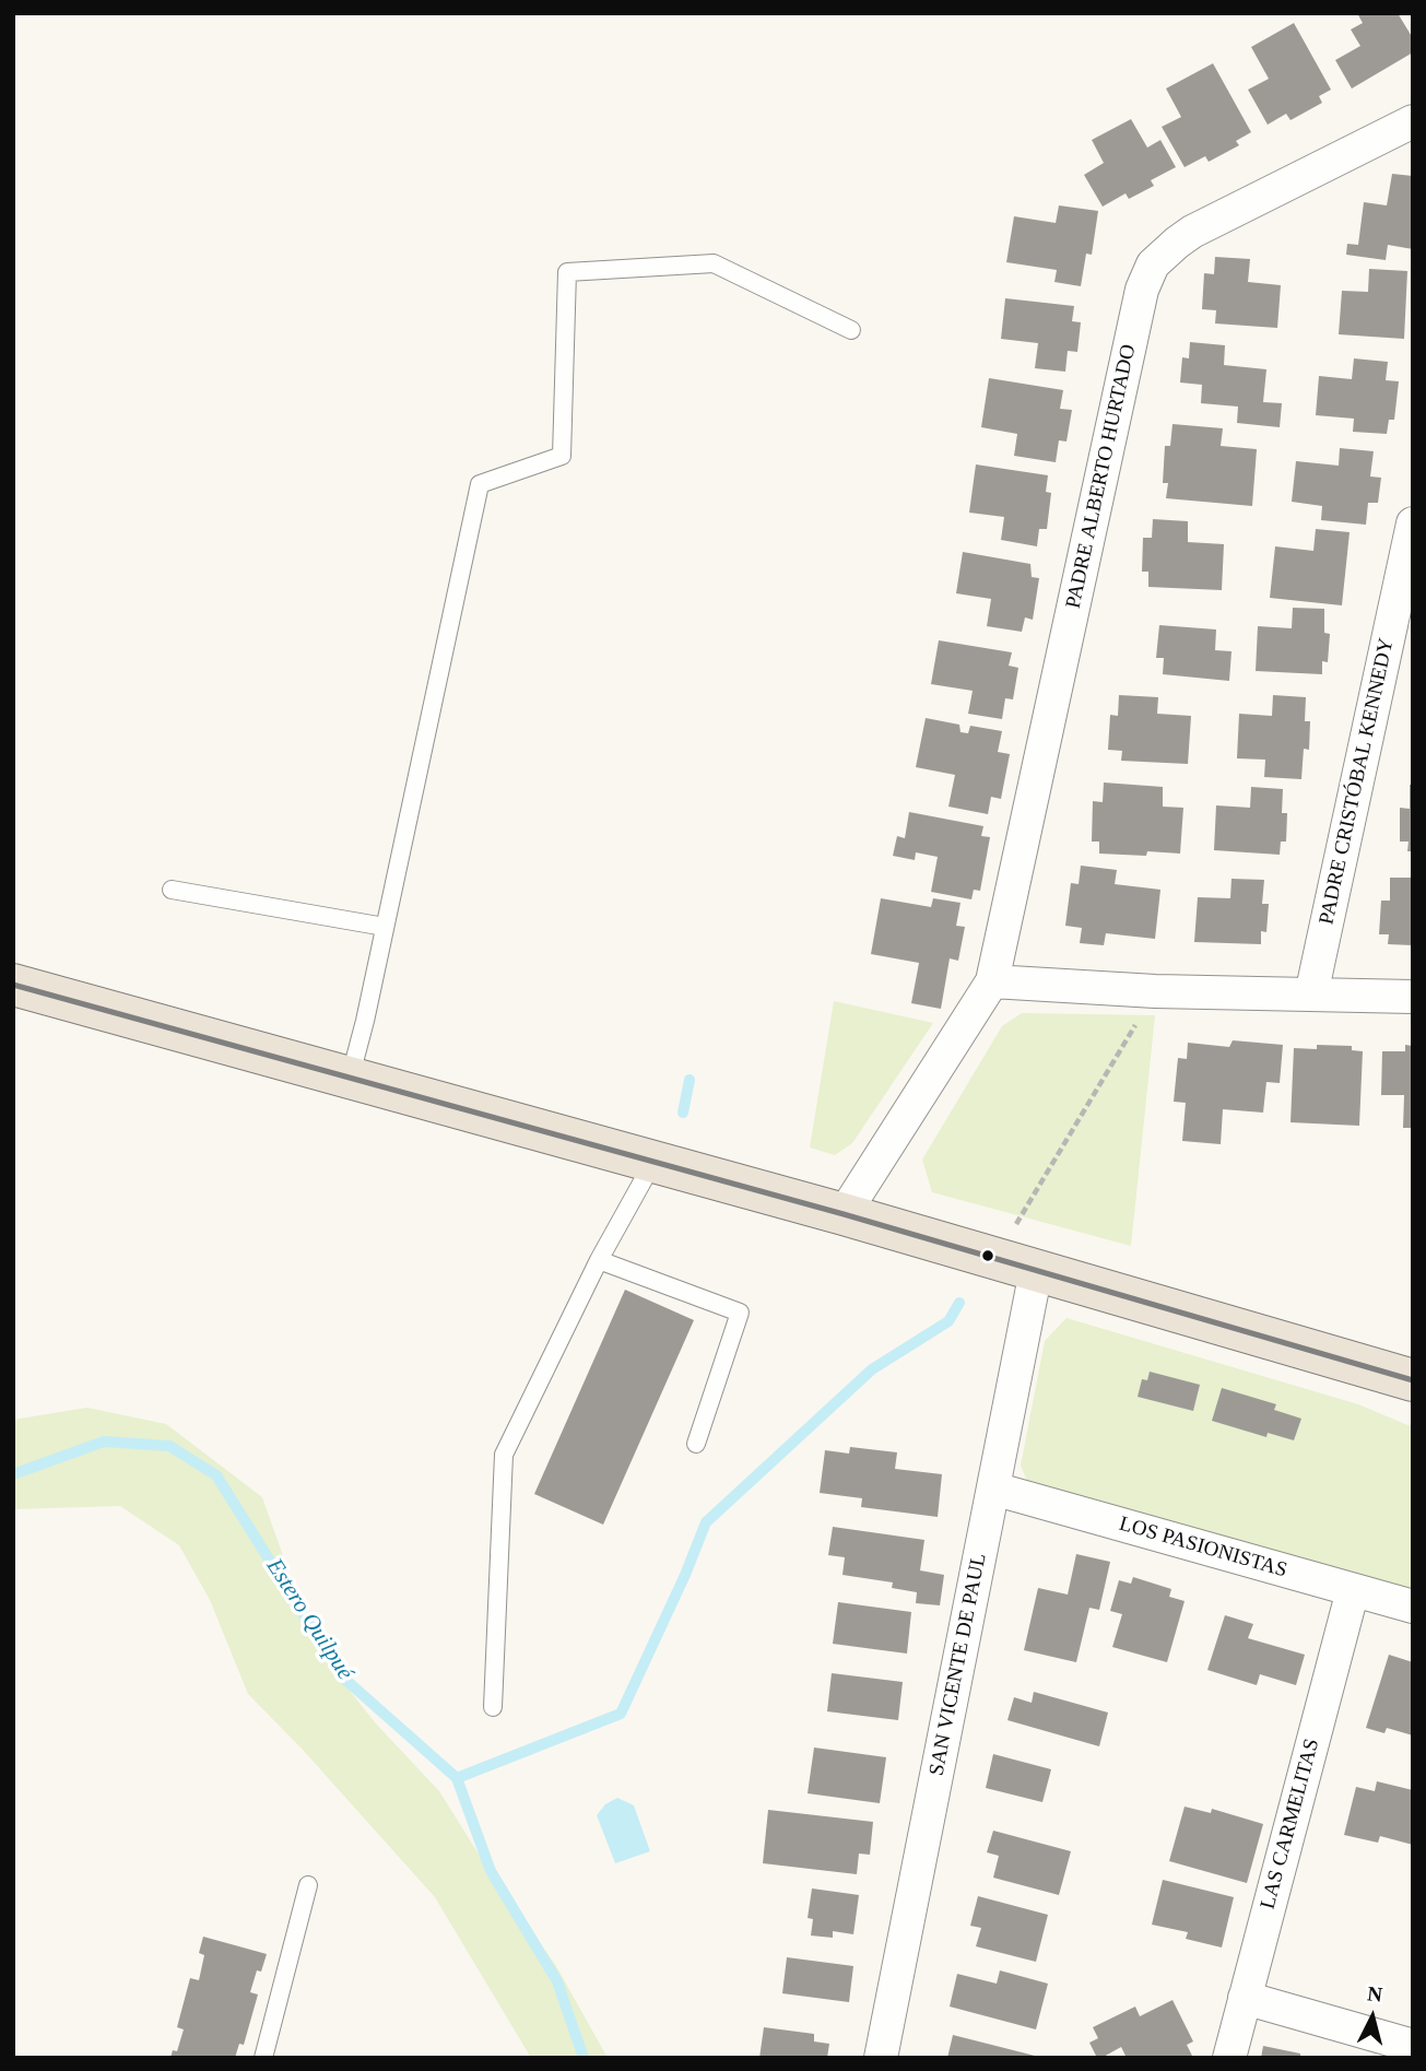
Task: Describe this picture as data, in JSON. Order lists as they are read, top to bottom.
{
  "streets": {
    "street": [
      "PADRE ALBERTO HURTADO",
      "PADRE CRISTÓBAL KENNEDY",
      "LOS PASIONISTAS",
      "SAN VICENTE DE PAUL",
      "LAS CARMELITAS"
    ]
  },
  "crossings": [
    ["LOS PASIONISTAS", "SAN VICENTE DE PAUL"],
    ["LOS PASIONISTAS", "LAS CARMELITAS"]
  ],
  "water": ["Estero Quilpué"],
  "north": "top"
}
